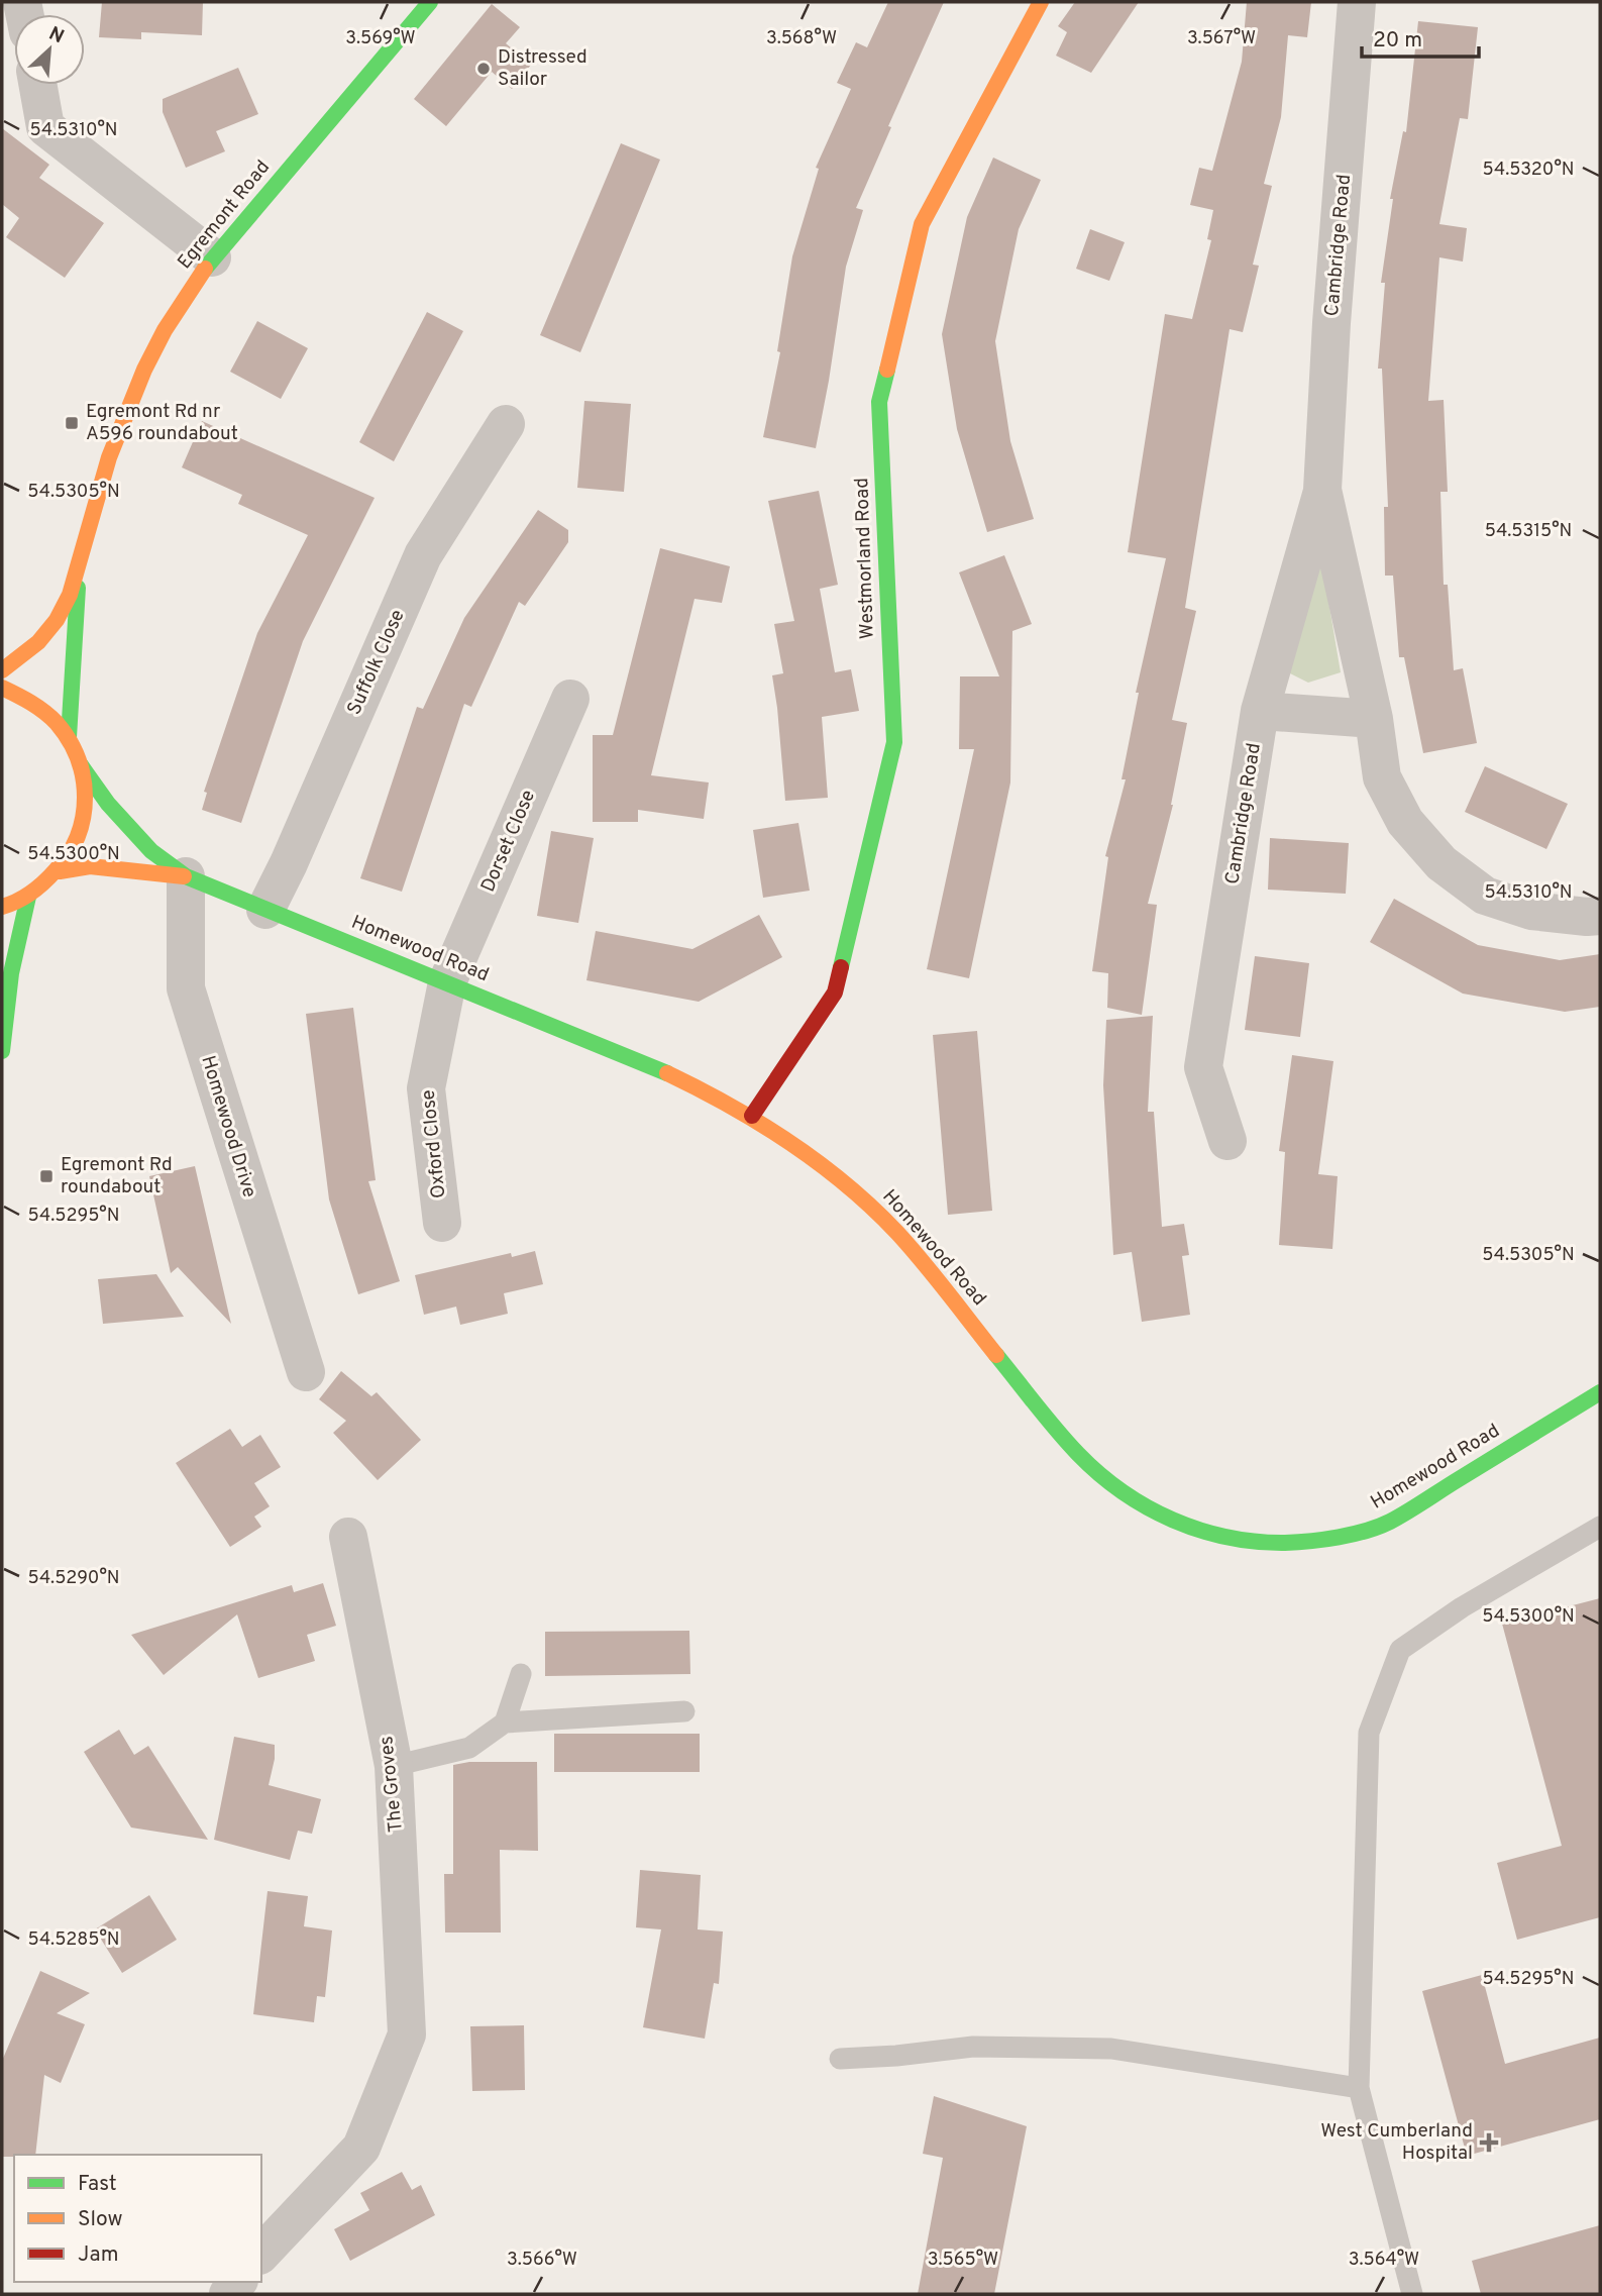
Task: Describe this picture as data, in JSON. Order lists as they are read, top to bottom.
{
  "streets": {
    "main road": ["Egremont Road", "Westmorland Road", "Homewood Road"],
    "street": [
      "Cambridge Road",
      "Suffolk Close",
      "Dorset Close",
      "Homewood Drive",
      "Oxford Close",
      "The Groves"
    ]
  },
  "crossings": [
    ["Westmorland Road", "Homewood Road"],
    ["Suffolk Close", "Homewood Road"],
    ["Dorset Close", "Homewood Road"],
    ["Dorset Close", "Oxford Close"],
    ["Homewood Road", "Homewood Drive"],
    ["Homewood Road", "Oxford Close"]
  ],
  "places": {
    "other": ["Distressed Sailor"],
    "transit": ["Egremont Rd nr A596 roundabout", "Egremont Rd roundabout"],
    "health": ["West Cumberland Hospital"]
  },
  "legend": ["Fast", "Slow", "Jam"],
  "scale_bar": "20 m",
  "north": "top right",
  "coordinates": [
    "3.569°W",
    "3.568°W",
    "3.567°W",
    "54.5310°N",
    "54.5320°N",
    "54.5305°N",
    "54.5315°N",
    "54.5300°N",
    "54.5295°N",
    "54.5290°N",
    "54.5285°N",
    "3.566°W",
    "3.565°W",
    "3.564°W"
  ]
}
